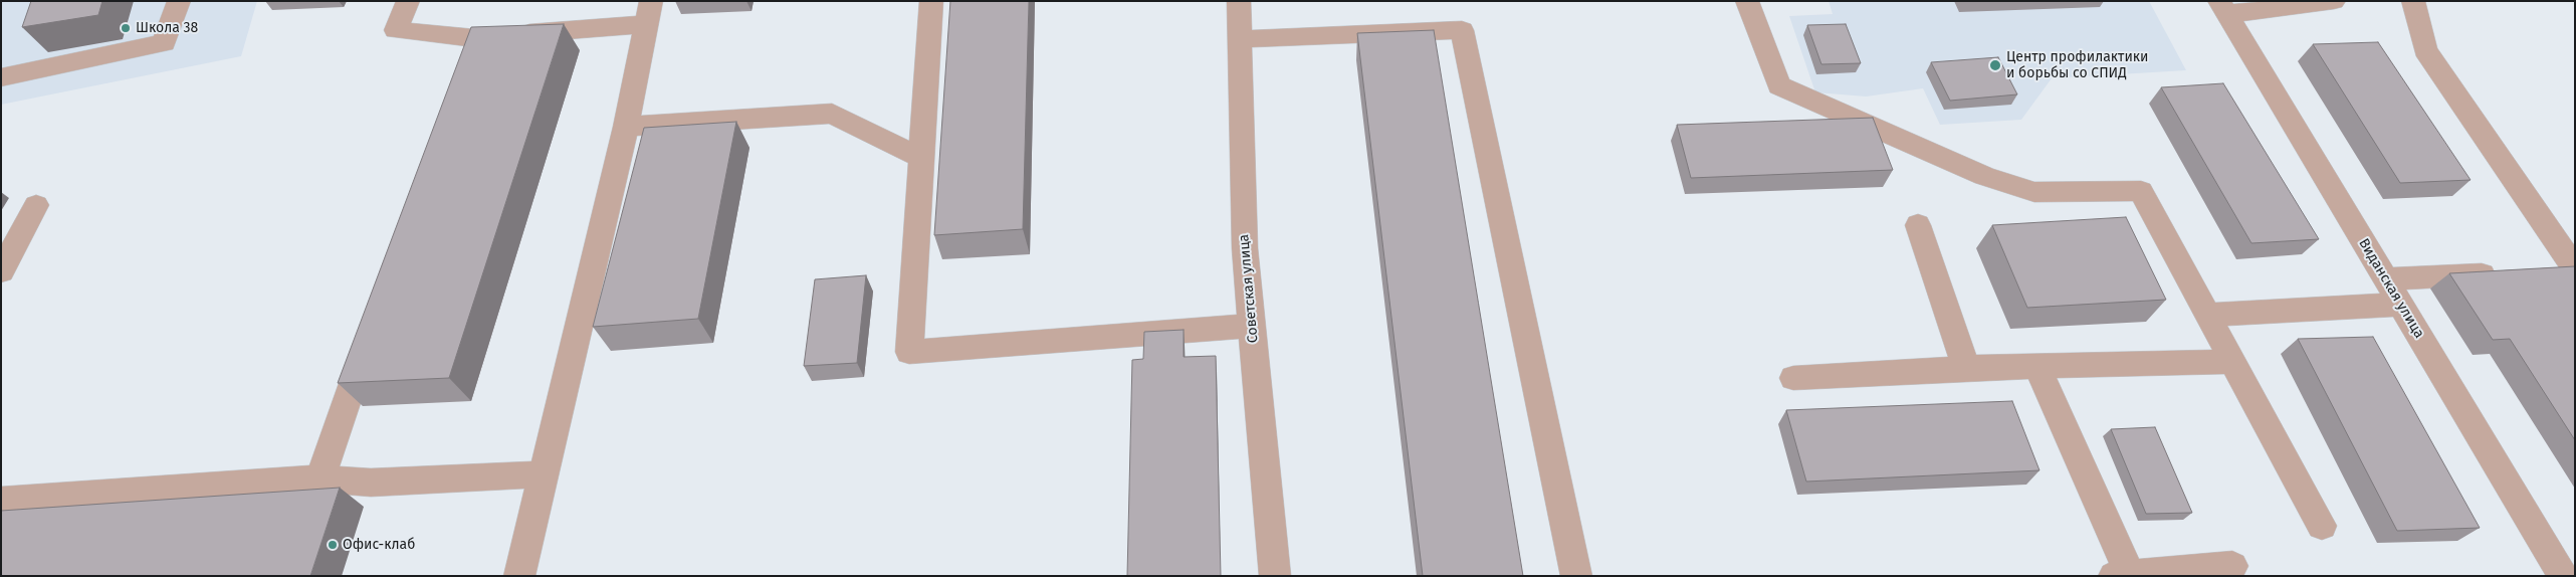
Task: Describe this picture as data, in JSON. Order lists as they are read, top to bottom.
{
  "streets": {
    "street": ["Советская улица", "Виданская улица"]
  },
  "places": ["Школа 38", "Центр профилактики и борьбы со СПИД", "Офис-клаб"]
}
